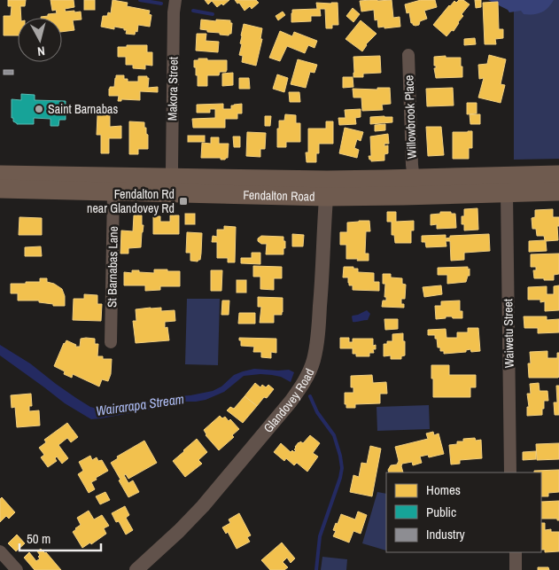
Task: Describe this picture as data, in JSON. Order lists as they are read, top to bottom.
{
  "streets": {
    "main road": ["Fendalton Road"],
    "street": [
      "Makora Street",
      "Willowbrook Place",
      "St Barnabas Lane",
      "Waiwetu Street",
      "Glandovey Road"
    ]
  },
  "crossings": [
    ["Makora Street", "Fendalton Road"],
    ["Willowbrook Place", "Fendalton Road"],
    ["Fendalton Road", "St Barnabas Lane"],
    ["Fendalton Road", "Waiwetu Street"],
    ["Fendalton Road", "Glandovey Road"]
  ],
  "water": ["Wairarapa Stream"],
  "places": {
    "other": ["Saint Barnabas"],
    "transit": ["Fendalton Rd near Glandovey Rd"]
  },
  "legend": ["Homes", "Public", "Industry"],
  "scale_bar": "50 m",
  "north": "bottom"
}
